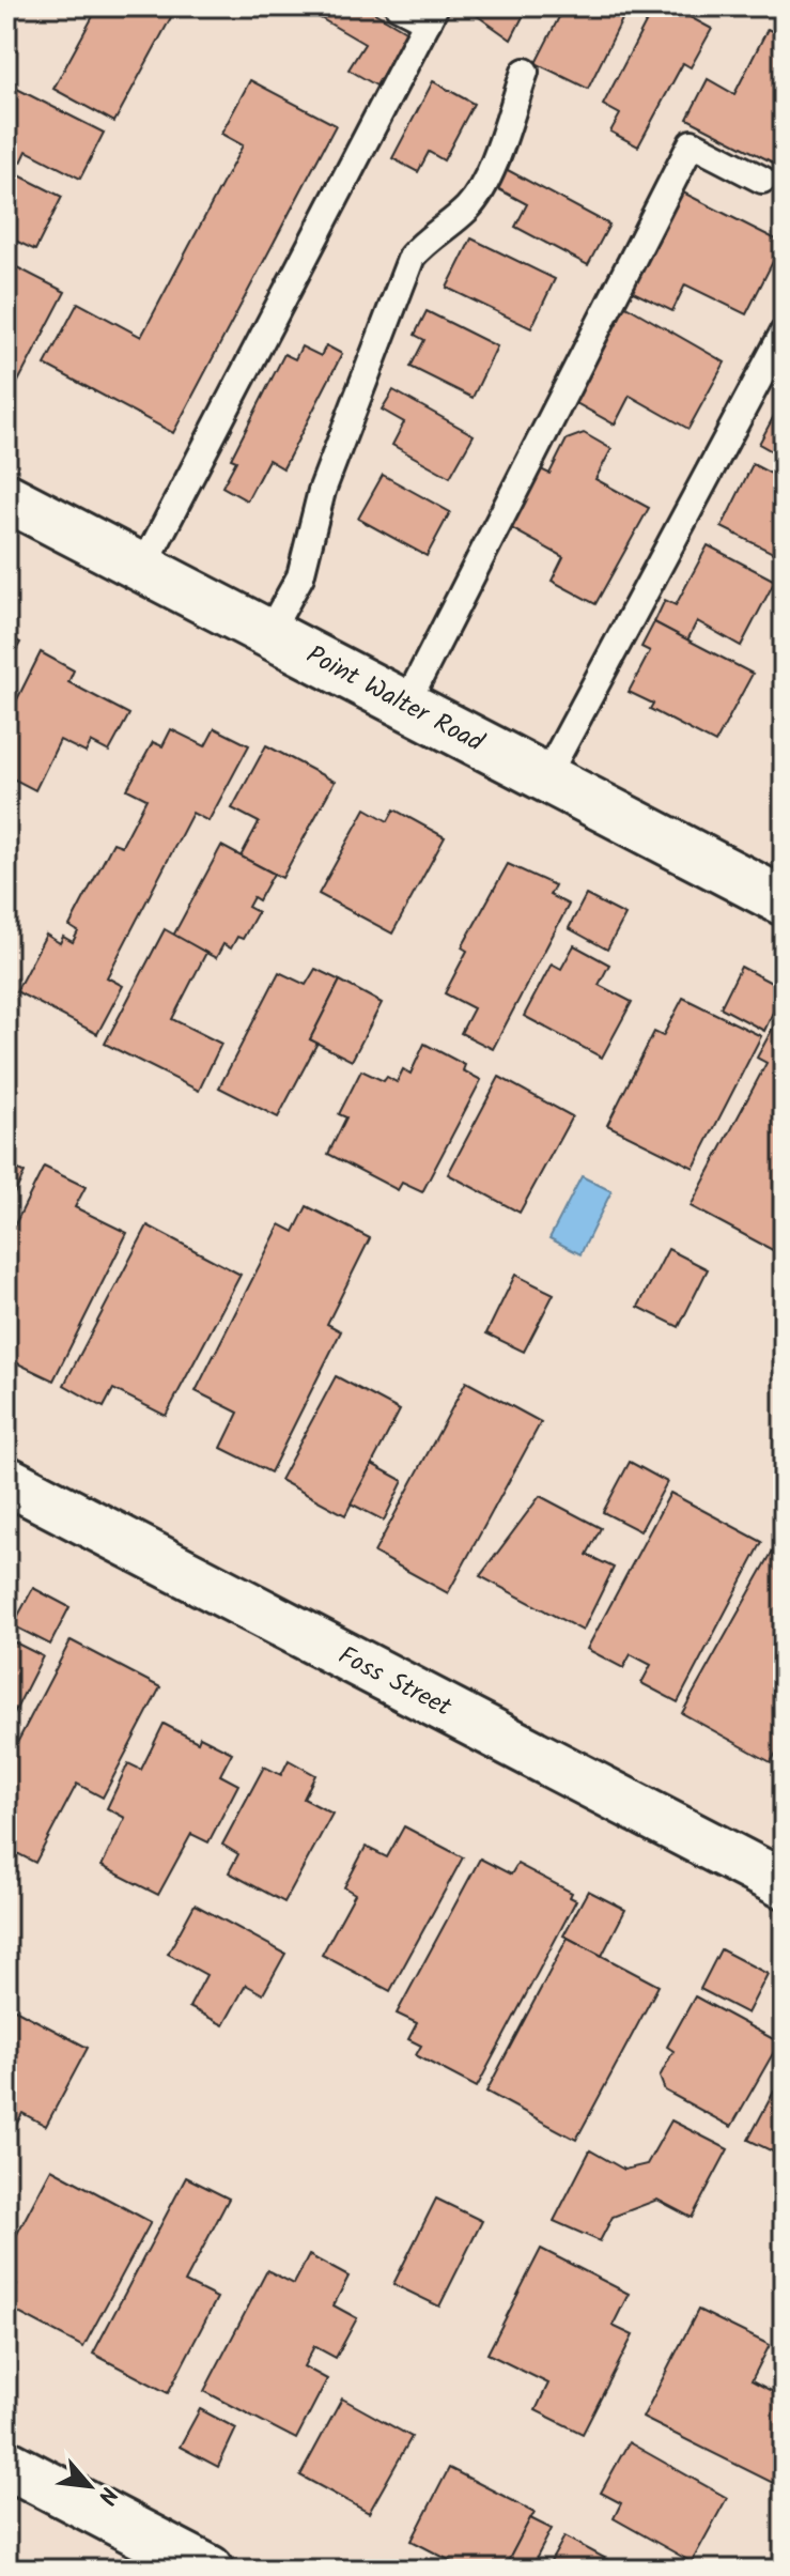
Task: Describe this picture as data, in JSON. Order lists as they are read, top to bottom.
{
  "streets": {
    "street": ["Point Walter Road", "Foss Street"]
  },
  "north": "bottom right"
}
